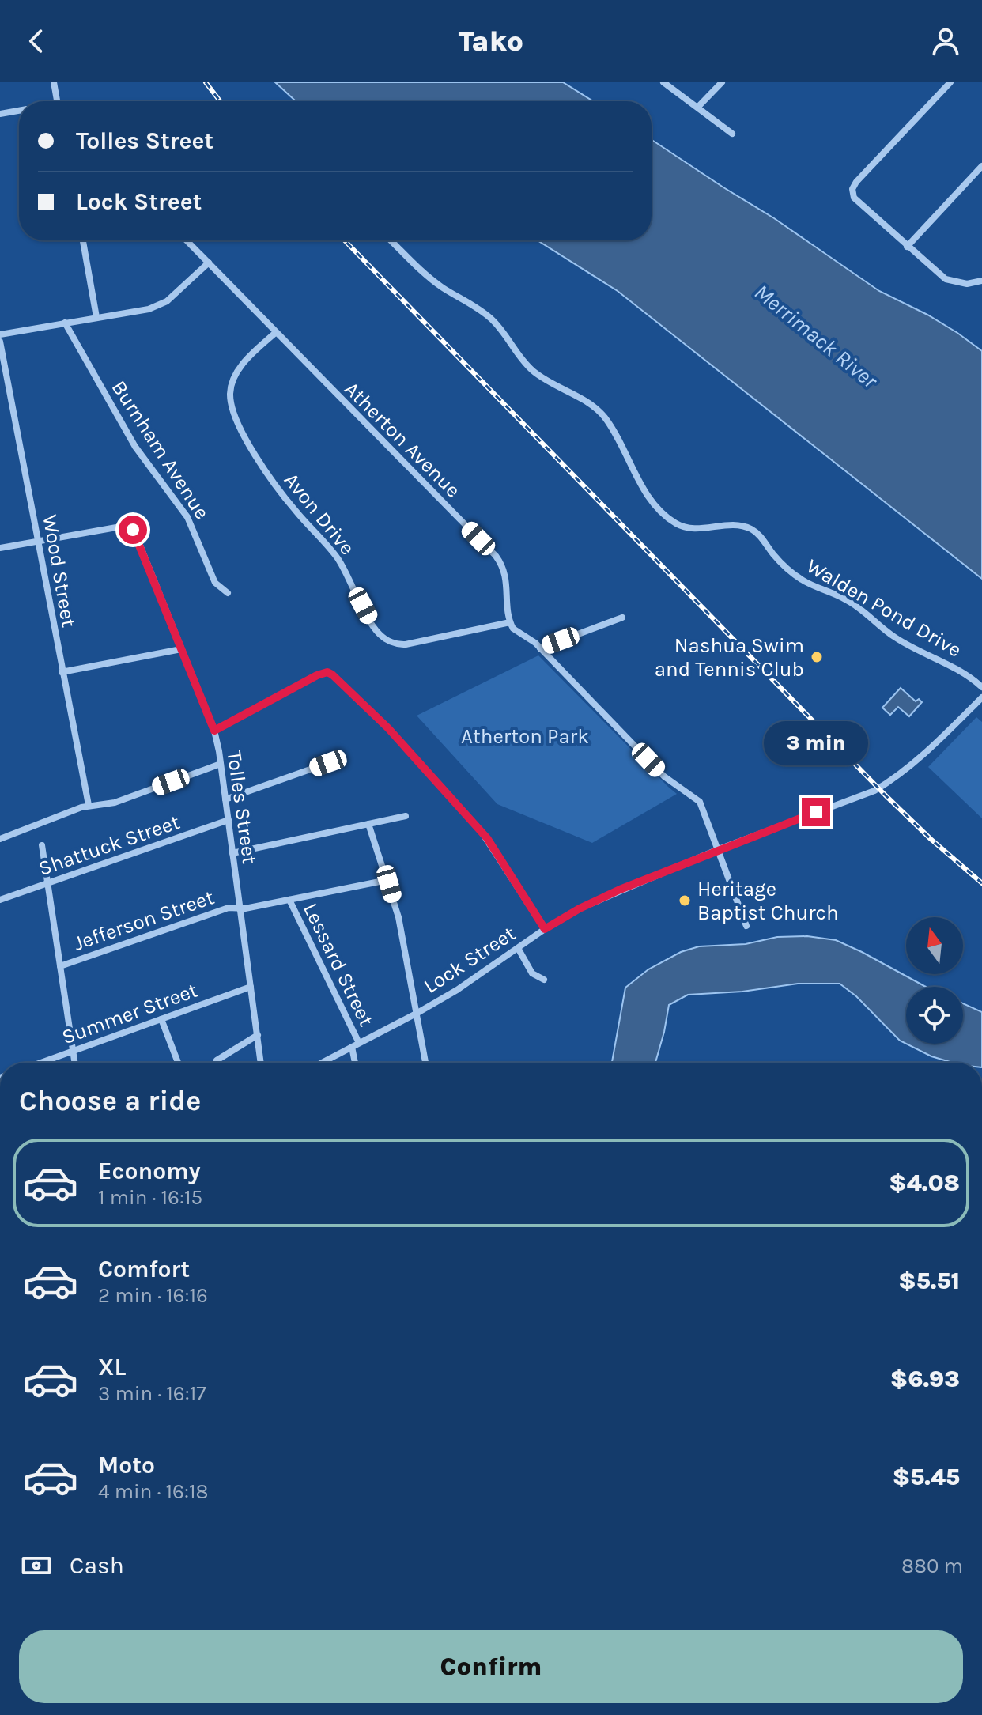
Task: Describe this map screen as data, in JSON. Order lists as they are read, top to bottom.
{
  "streets": {
    "street": [
      "Atherton Avenue",
      "Burnham Avenue",
      "Avon Drive",
      "Wood Street",
      "Walden Pond Drive",
      "Tolles Street",
      "Shattuck Street",
      "Jefferson Street",
      "Lock Street",
      "Lessard Street",
      "Summer Street"
    ]
  },
  "crossings": [
    ["Atherton Avenue", "Avon Drive"],
    ["Wood Street", "Tolles Street"],
    ["Tolles Street", "Shattuck Street"],
    ["Tolles Street", "Jefferson Street"],
    ["Tolles Street", "Summer Street"],
    ["Jefferson Street", "Lessard Street"],
    ["Lock Street", "Lessard Street"]
  ],
  "water": ["Merrimack River"],
  "parks": ["Atherton Park"],
  "places": ["Nashua Swim and Tennis Club", "Heritage Baptist Church"],
  "north": "top",
  "page": {
    "header": "Tako",
    "banner": ["Tolles Street", "Lock Street"],
    "bubble": "3 min",
    "heading": "Choose a ride",
    "list": [
      {
        "name": "Economy",
        "note": "1 min · 16:15",
        "value": "$4.08"
      },
      {
        "name": "Comfort",
        "note": "2 min · 16:16",
        "value": "$5.51"
      },
      {
        "name": "XL",
        "note": "3 min · 16:17",
        "value": "$6.93"
      },
      {
        "name": "Moto",
        "note": "4 min · 16:18",
        "value": "$5.45"
      }
    ],
    "pay": ["Cash", "880 m"],
    "buttons": "Confirm"
  }
}
